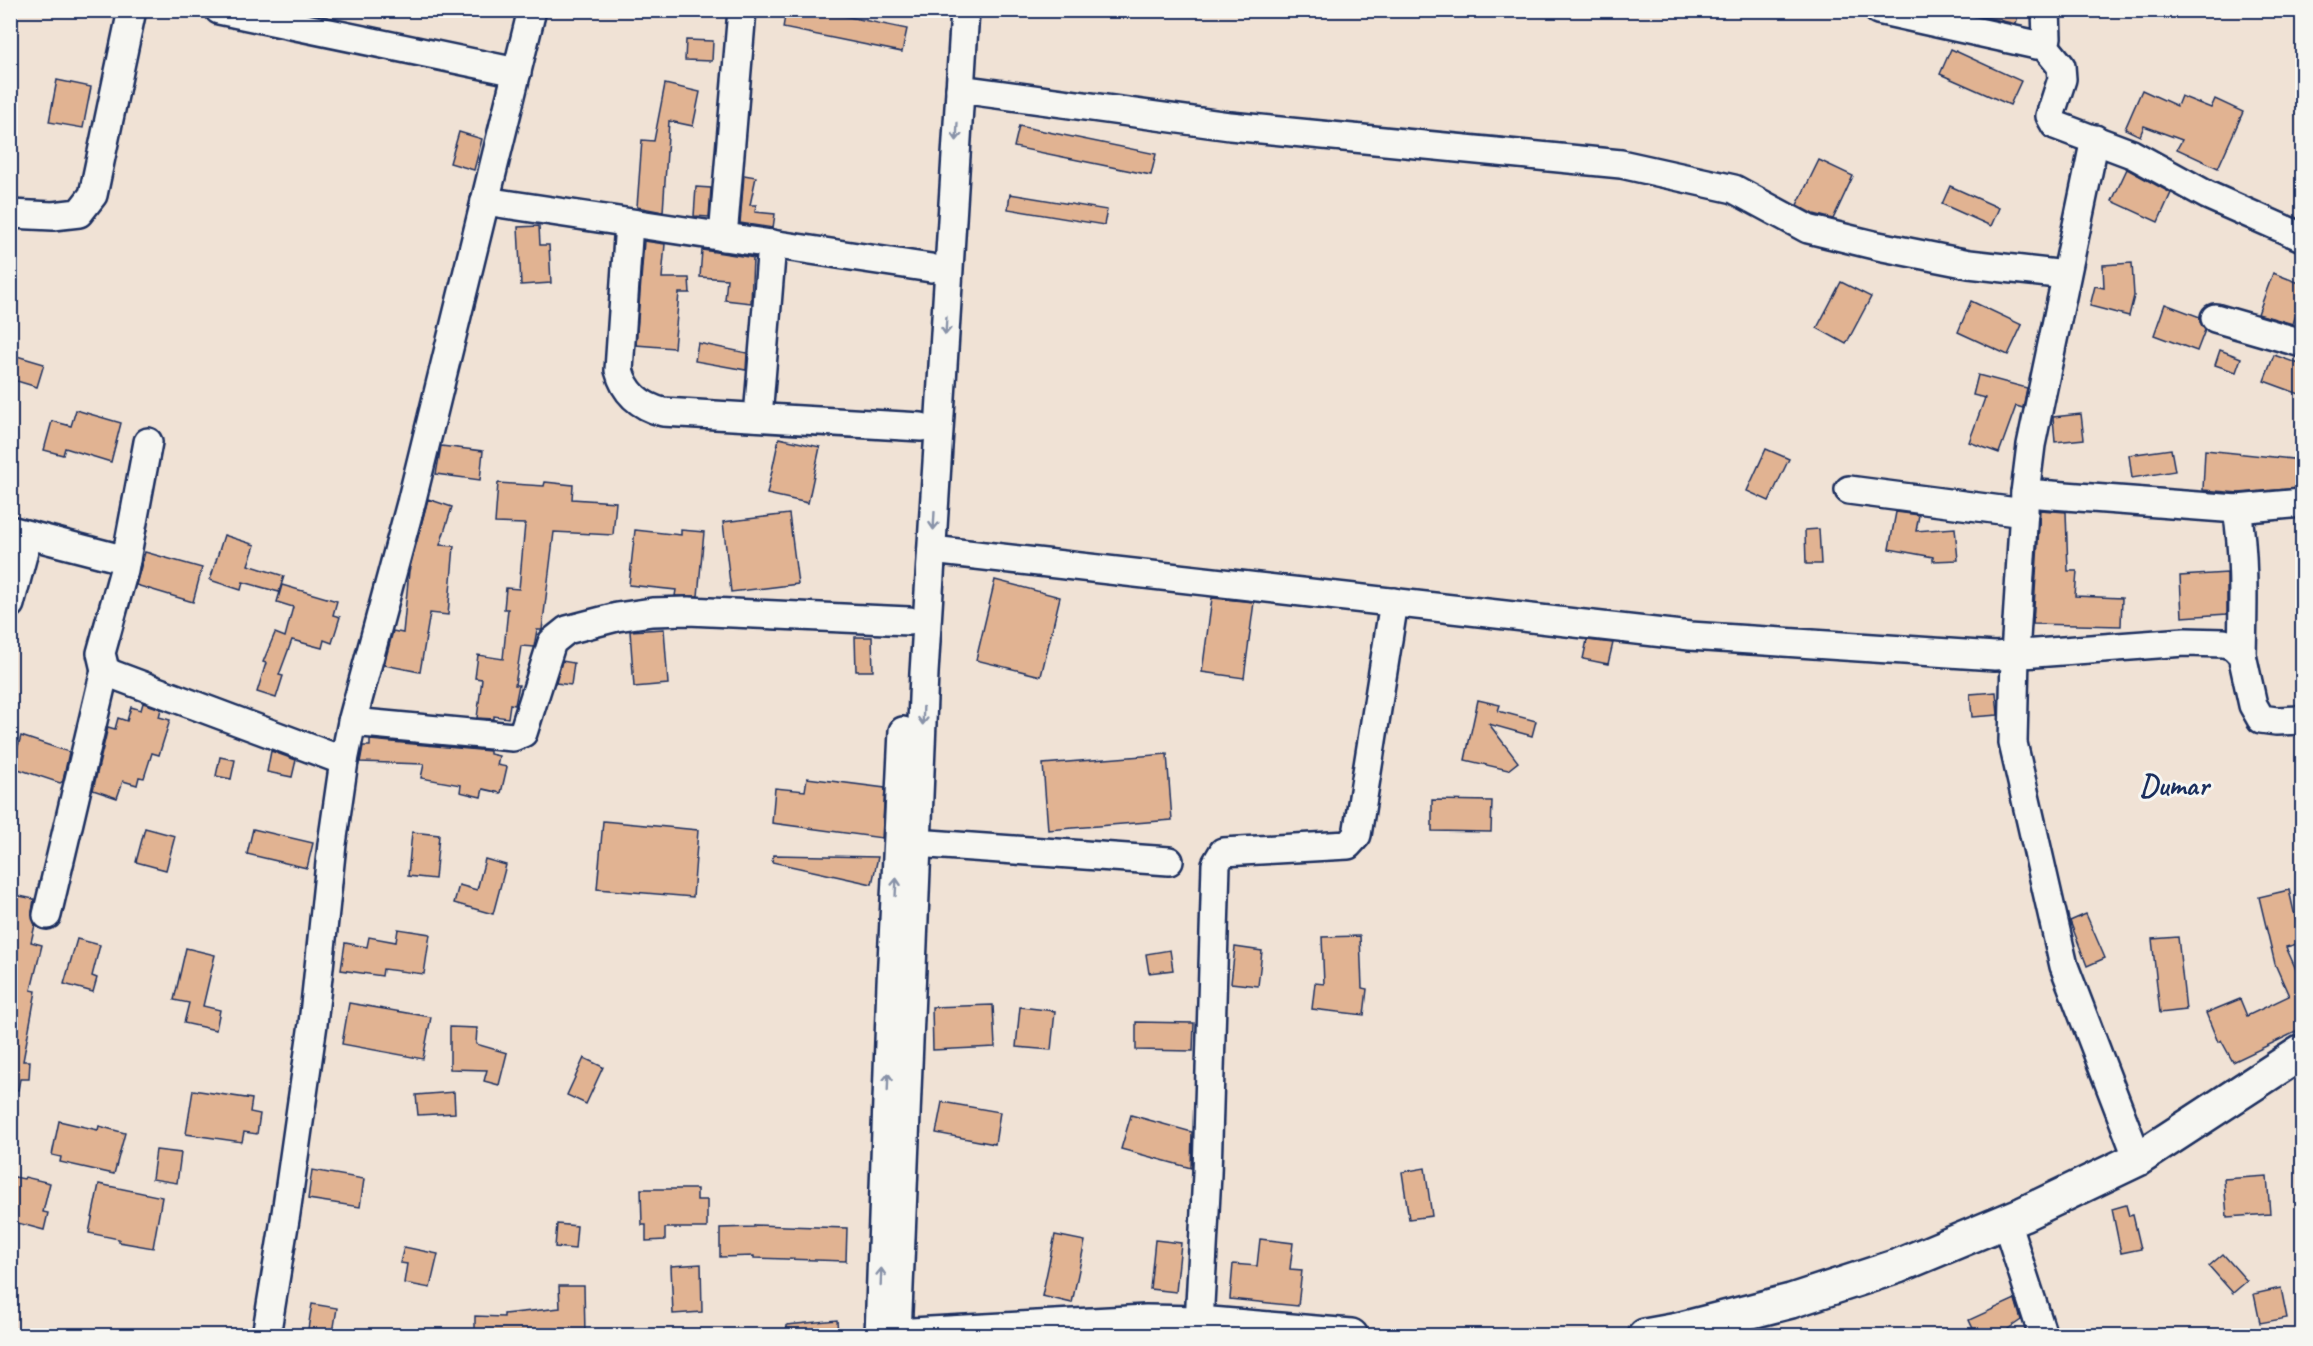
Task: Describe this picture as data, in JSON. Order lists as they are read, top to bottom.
{
  "districts": ["Dumar"]
}
